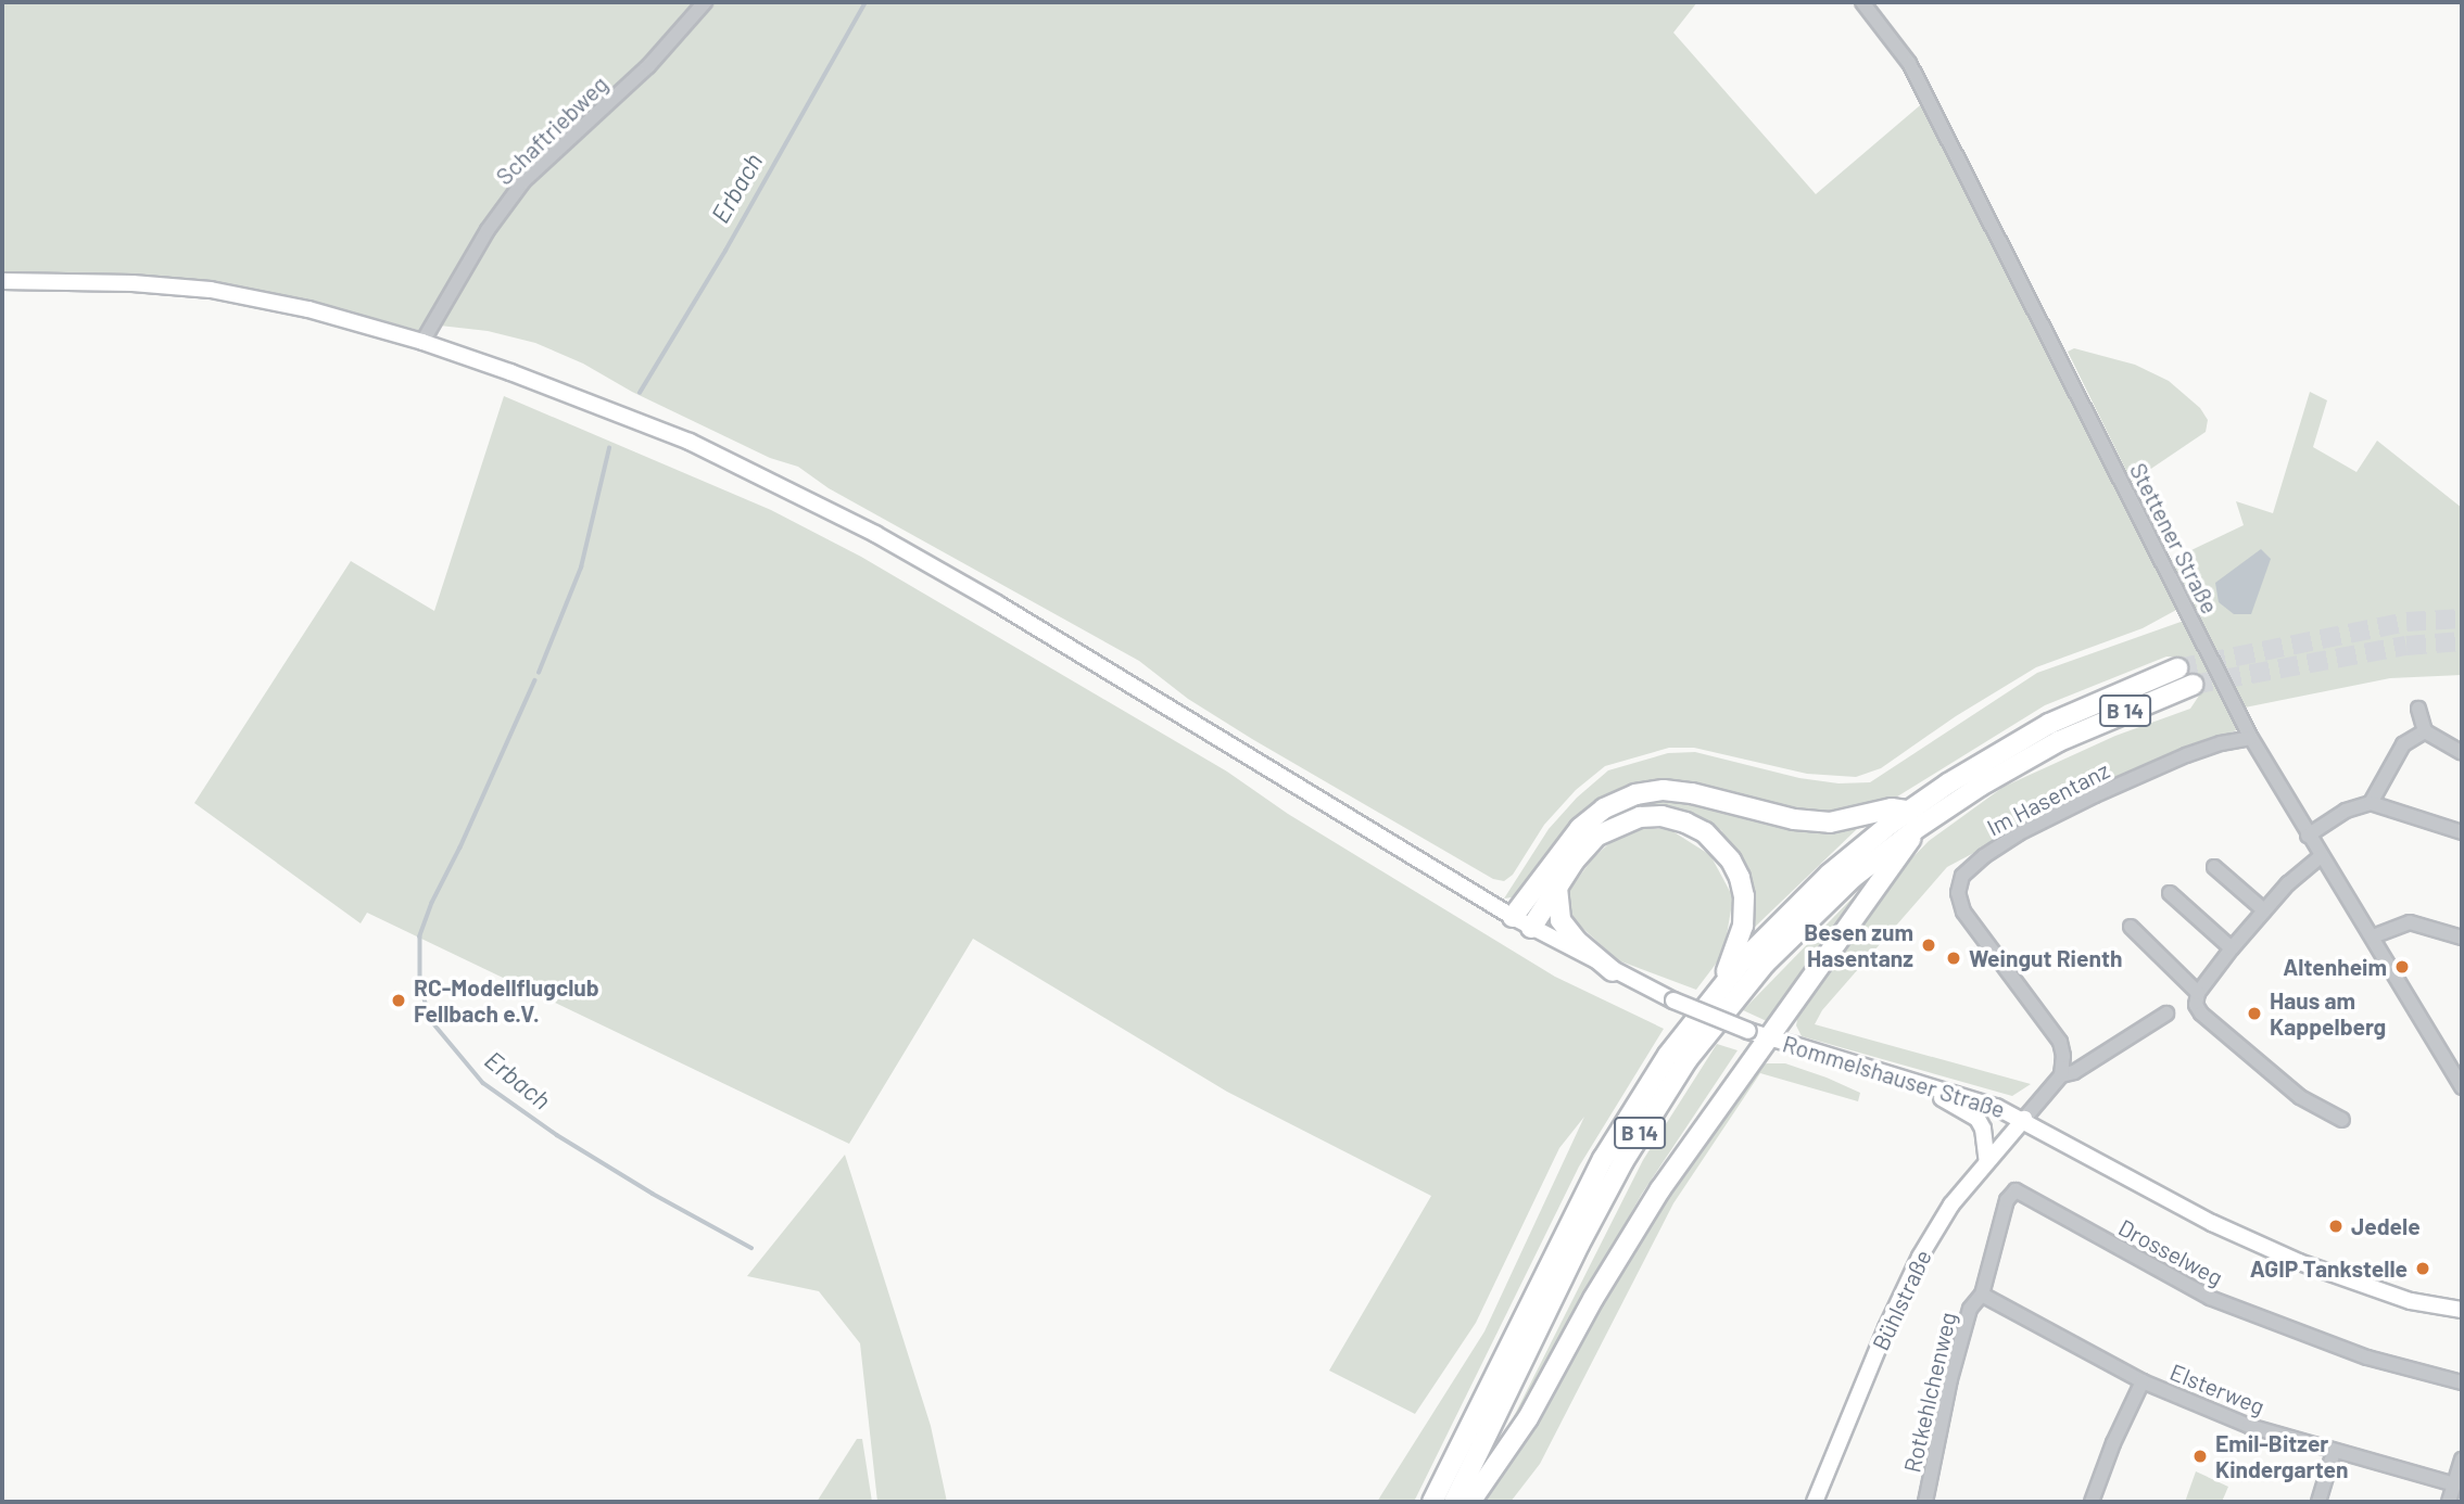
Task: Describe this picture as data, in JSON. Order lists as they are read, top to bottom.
{
  "streets": {
    "highway": ["B 14"],
    "main road": ["Rommelshauser Straße", "Bühlstraße"],
    "street": [
      "Schaftriebweg",
      "Stettener Straße",
      "Im Hasentanz",
      "Drosselweg",
      "Elsterweg",
      "Rotkehlchenweg"
    ]
  },
  "crossings": [
    ["Schaftriebweg", "Rommelshauser Straße"],
    ["Stettener Straße", "Im Hasentanz"],
    ["B 14", "Rommelshauser Straße"],
    ["Rommelshauser Straße", "Bühlstraße"],
    ["Drosselweg", "Elsterweg"],
    ["Drosselweg", "Rotkehlchenweg"],
    ["Elsterweg", "Rotkehlchenweg"]
  ],
  "water": ["Erbach"],
  "places": [
    "Besen zum Hasentanz",
    "Weingut Rienth",
    "Altenheim",
    "RC-Modellflugclub Fellbach e.V.",
    "Haus am Kappelberg",
    "Jedele",
    "AGIP Tankstelle",
    "Emil-Bitzer Kindergarten"
  ]
}
